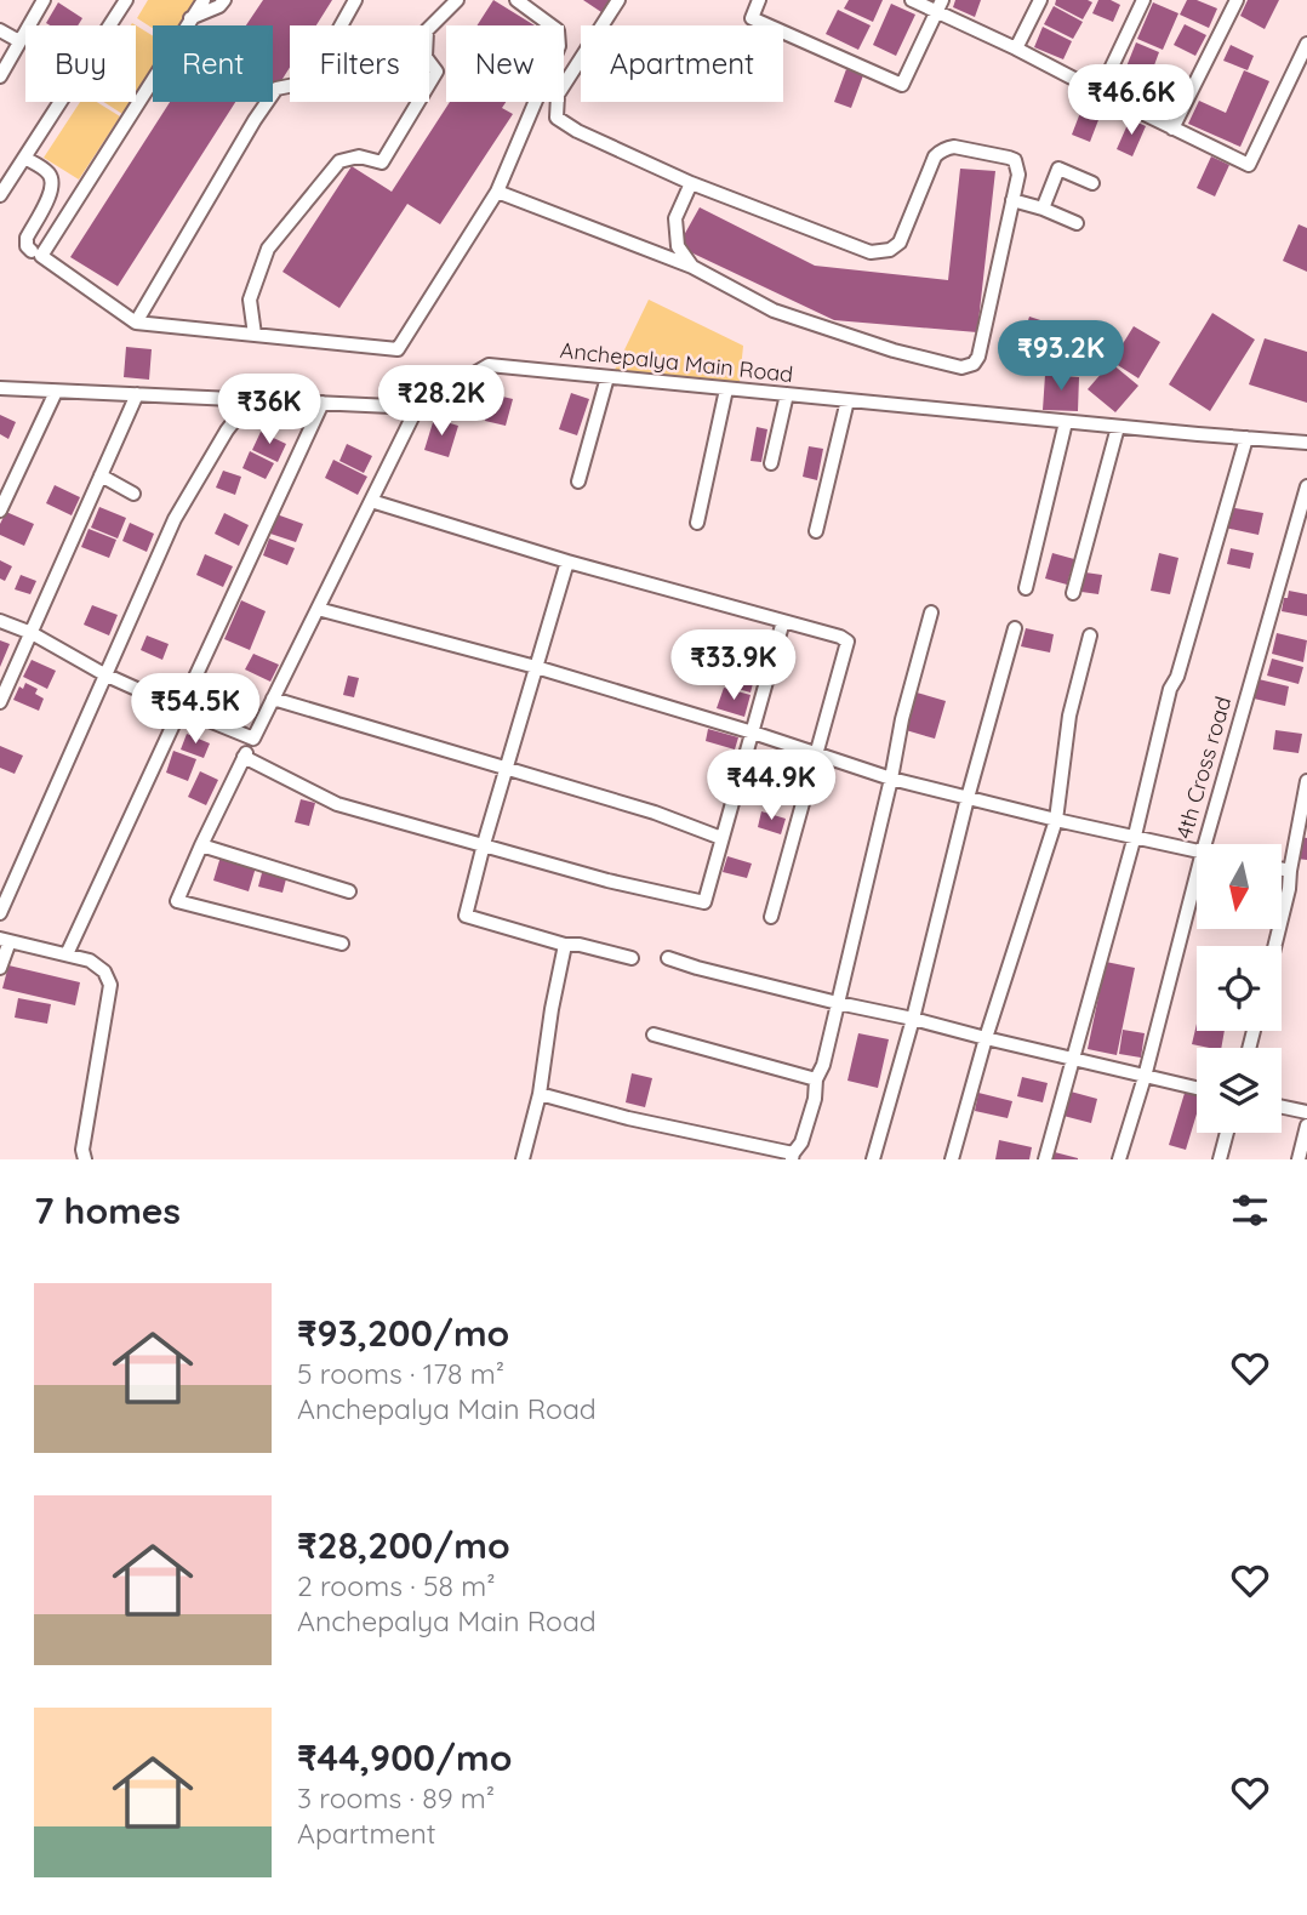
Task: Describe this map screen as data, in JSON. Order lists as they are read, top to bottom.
{
  "streets": {
    "street": ["Anchepalya Main Road", "4th Cross road"]
  },
  "north": "bottom",
  "page": {
    "chip": [
      "Buy",
      "Rent",
      "Filters",
      "New",
      "Apartment"
    ],
    "price": [
      "₹46.6K",
      "₹93.2K",
      "₹28.2K",
      "₹36K",
      "₹33.9K",
      "₹54.5K",
      "₹44.9K"
    ],
    "heading": "7 homes",
    "list": [
      {
        "name": "₹93,200/mo",
        "note": "5 rooms · 178 m² · Anchepalya Main Road"
      },
      {
        "name": "₹28,200/mo",
        "note": "2 rooms · 58 m² · Anchepalya Main Road"
      },
      {
        "name": "₹44,900/mo",
        "note": "3 rooms · 89 m² · Apartment"
      }
    ]
  }
}
